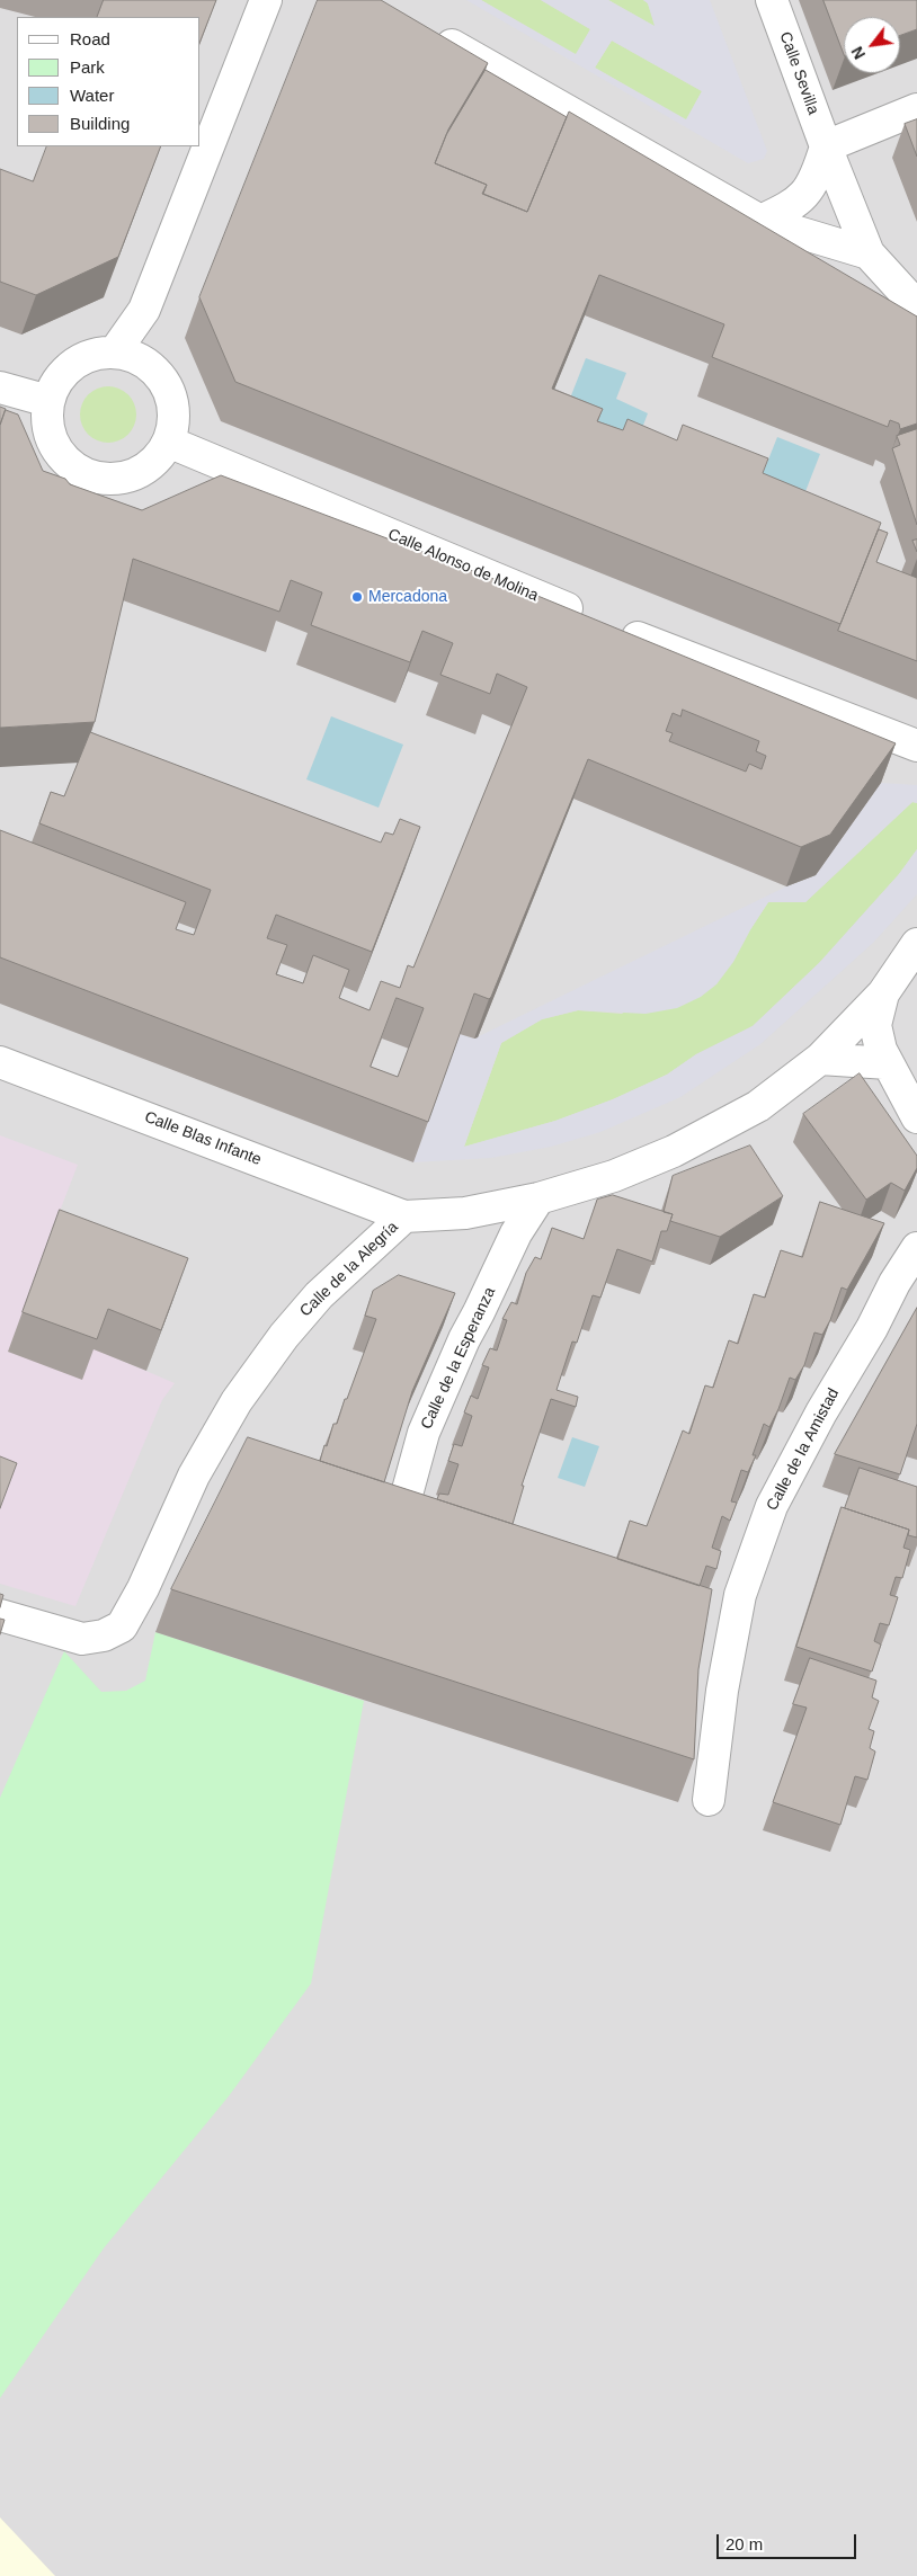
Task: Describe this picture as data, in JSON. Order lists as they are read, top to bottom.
{
  "streets": {
    "street": [
      "Calle Sevilla",
      "Calle Alonso de Molina",
      "Calle Blas Infante",
      "Calle de la Alegría",
      "Calle de la Esperanza",
      "Calle de la Amistad"
    ]
  },
  "crossings": [
    ["Calle Blas Infante", "Calle de la Alegría"],
    ["Calle de la Alegría", "Calle de la Esperanza"]
  ],
  "places": ["Mercadona"],
  "legend": [
    "Road",
    "Park",
    "Water",
    "Building"
  ],
  "scale_bar": "20 m",
  "north": "bottom left"
}
